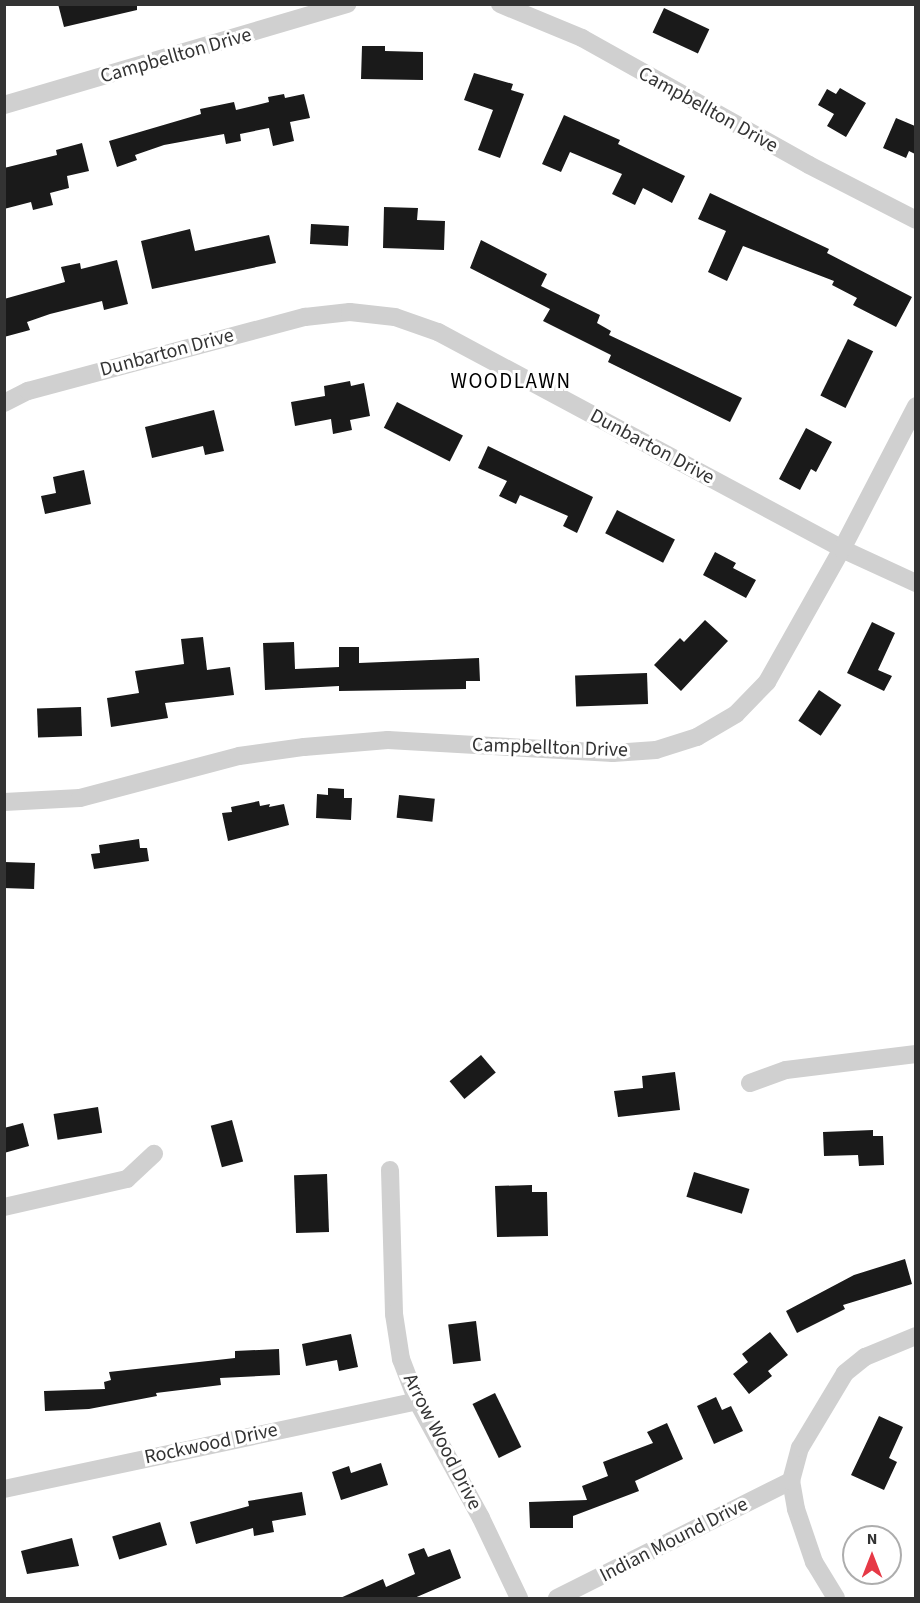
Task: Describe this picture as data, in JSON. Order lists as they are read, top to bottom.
{
  "streets": {
    "street": [
      "Campbellton Drive",
      "Dunbarton Drive",
      "Arrow Wood Drive",
      "Rockwood Drive",
      "Indian Mound Drive"
    ]
  },
  "crossings": [
    ["Campbellton Drive", "Dunbarton Drive"],
    ["Arrow Wood Drive", "Rockwood Drive"]
  ],
  "districts": ["WOODLAWN"],
  "north": "top"
}
